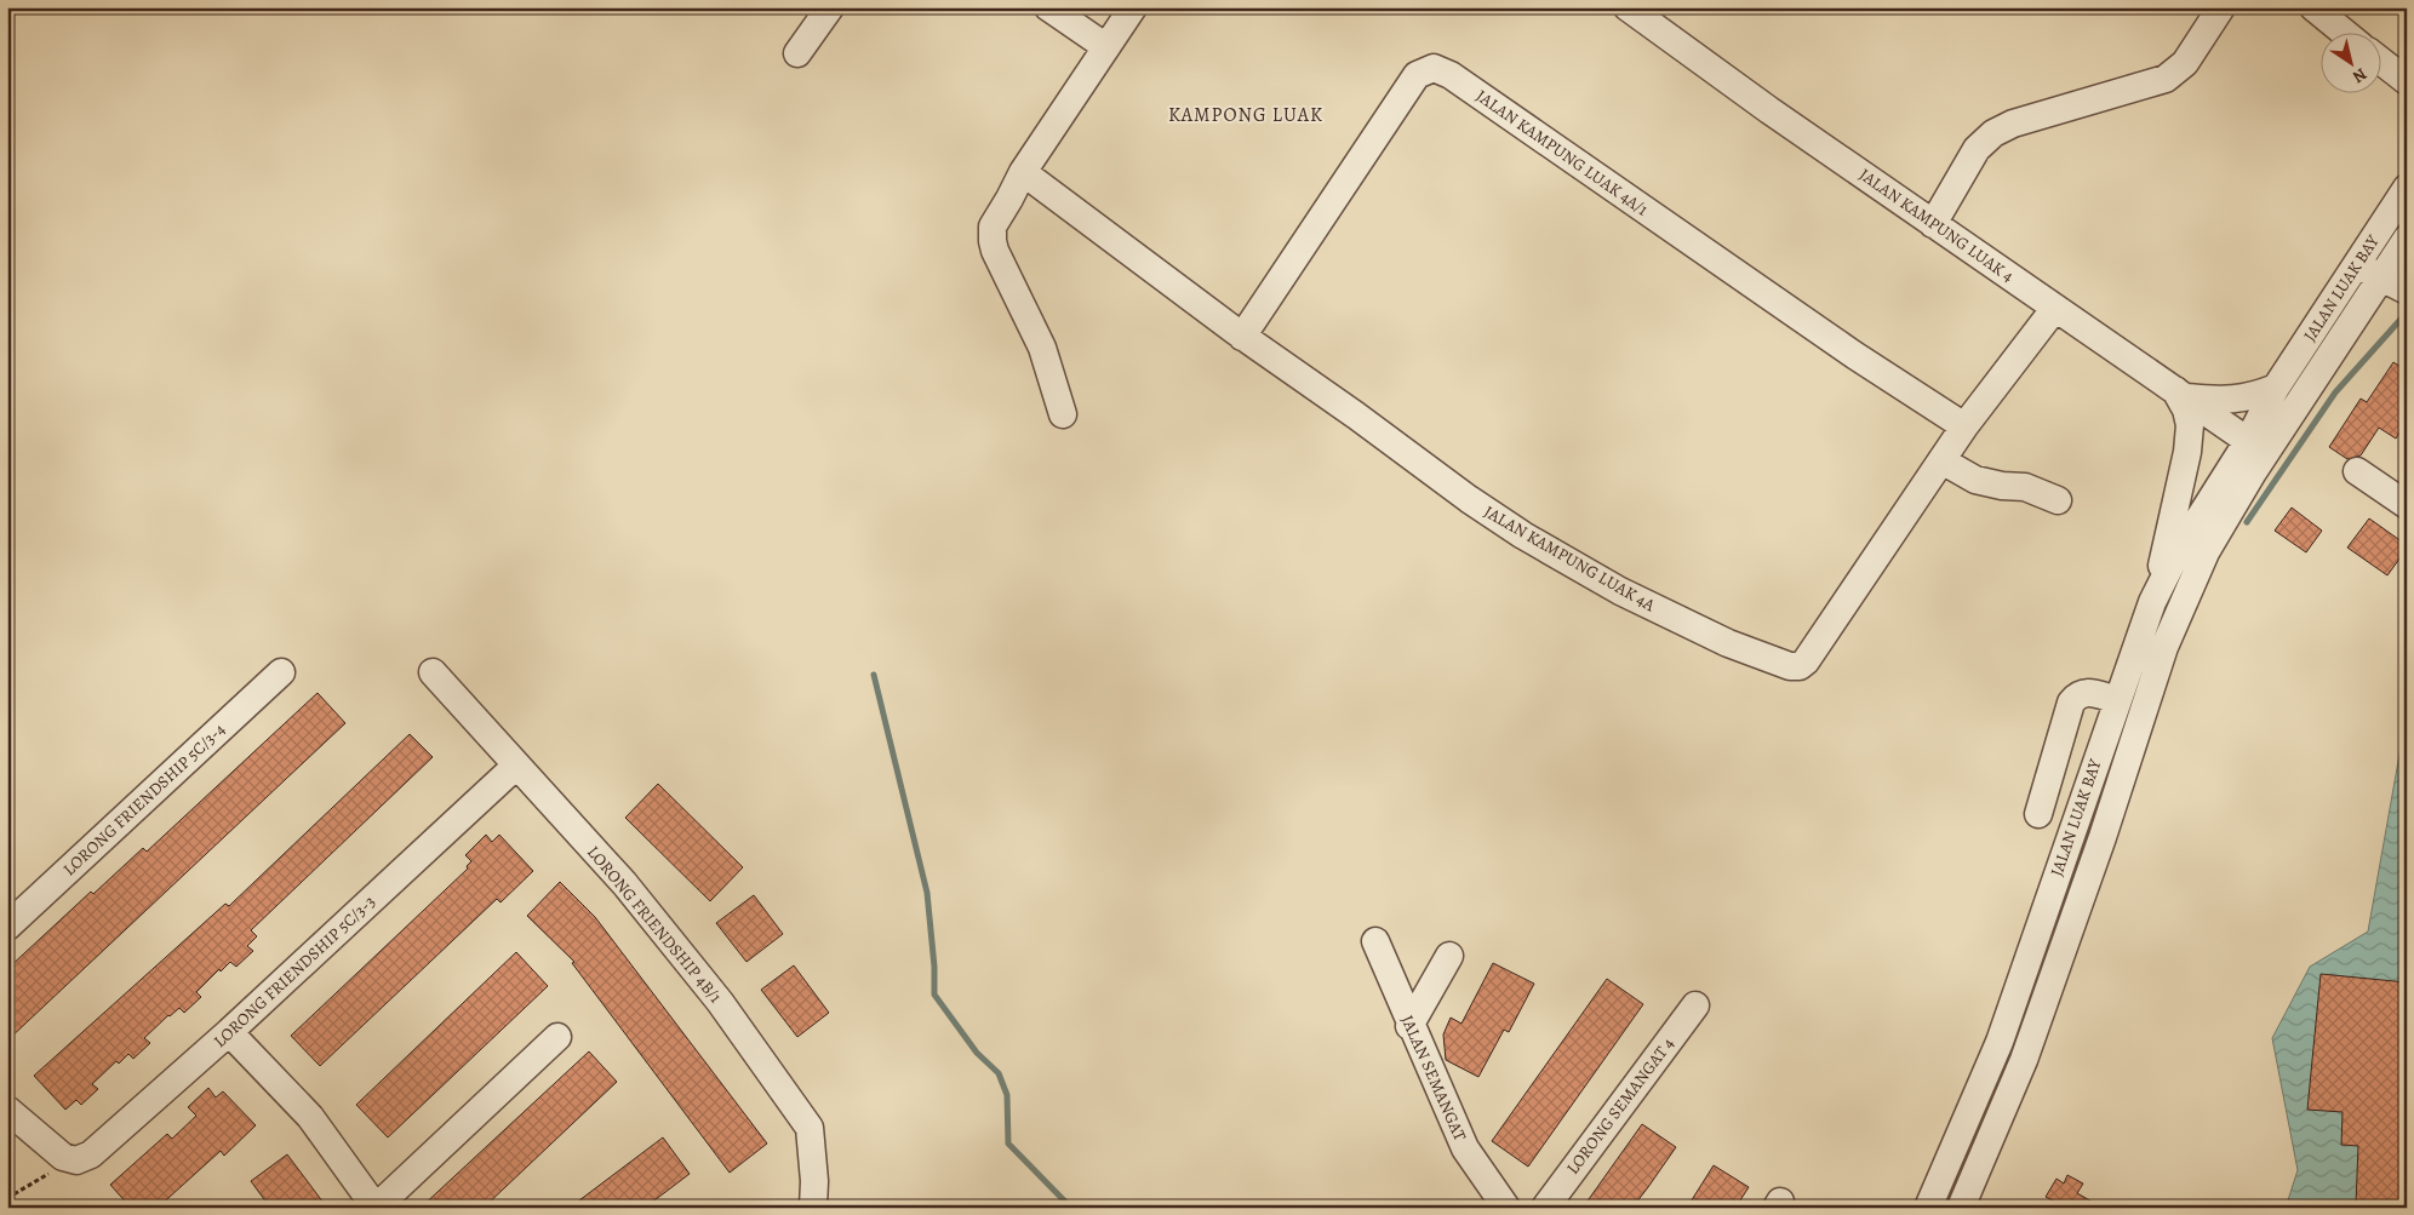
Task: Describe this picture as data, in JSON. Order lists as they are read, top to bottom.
{
  "streets": {
    "street": [
      "JALAN KAMPUNG LUAK 4A/1",
      "JALAN KAMPUNG LUAK 4",
      "JALAN LUAK BAY",
      "JALAN KAMPUNG LUAK 4A",
      "LORONG FRIENDSHIP 5C/3-4",
      "LORONG FRIENDSHIP 4B/1",
      "LORONG FRIENDSHIP 5C/3-3",
      "JALAN SEMANGAT",
      "LORONG SEMANGAT 4"
    ]
  },
  "crossings": [
    ["JALAN KAMPUNG LUAK 4A/1", "JALAN KAMPUNG LUAK 4A"],
    ["JALAN KAMPUNG LUAK 4", "JALAN LUAK BAY"],
    ["JALAN KAMPUNG LUAK 4", "JALAN KAMPUNG LUAK 4A"],
    ["LORONG FRIENDSHIP 4B/1", "LORONG FRIENDSHIP 5C/3-3"]
  ],
  "districts": ["KAMPONG LUAK"],
  "north": "bottom right"
}
